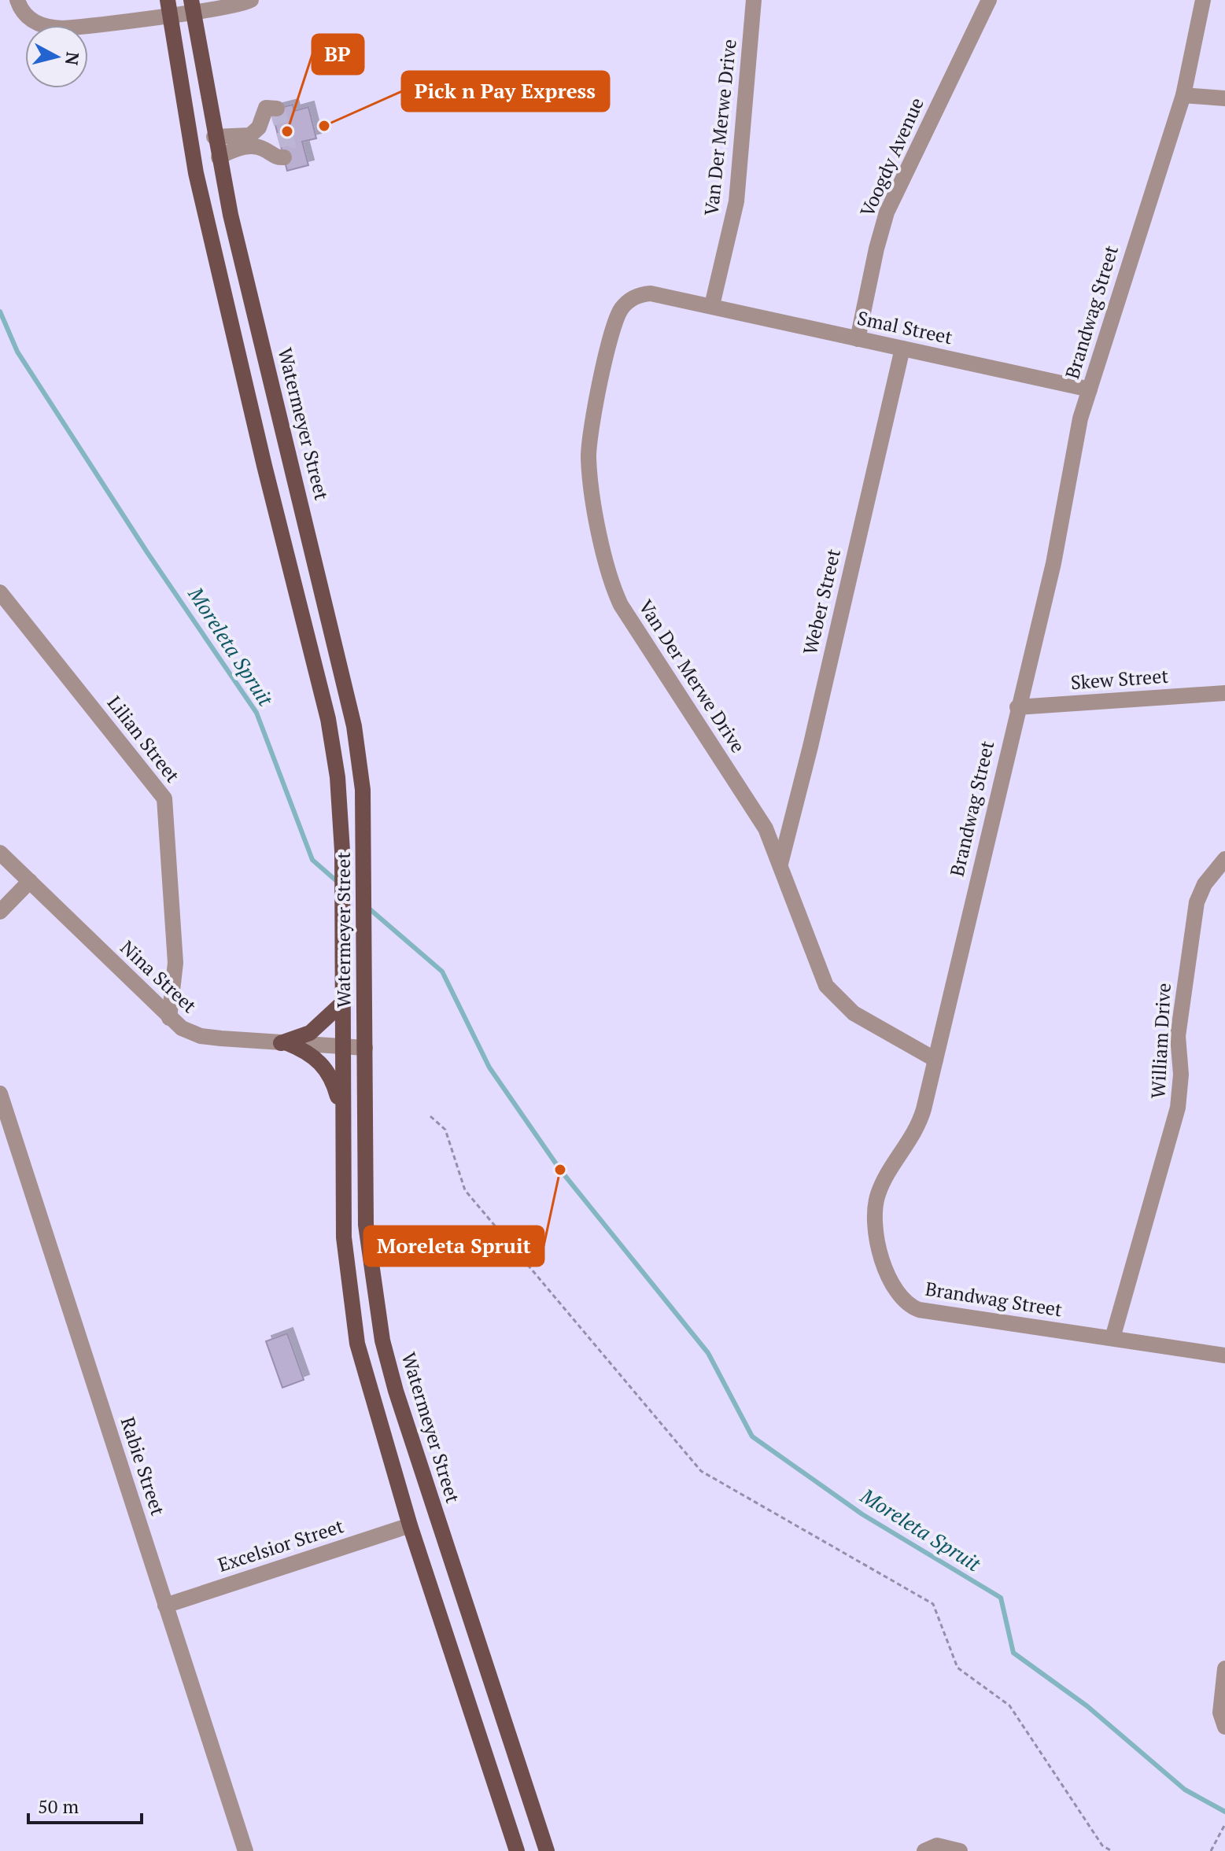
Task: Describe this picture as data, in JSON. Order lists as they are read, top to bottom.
{
  "streets": {
    "main road": ["Watermeyer Street"],
    "street": [
      "Van Der Merwe Drive",
      "Voogdy Avenue",
      "Brandwag Street",
      "Smal Street",
      "Weber Street",
      "Skew Street",
      "Lilian Street",
      "Nina Street",
      "William Drive",
      "Rabie Street",
      "Excelsior Street"
    ]
  },
  "crossings": [
    ["Van Der Merwe Drive", "Brandwag Street"],
    ["Van Der Merwe Drive", "Smal Street"],
    ["Van Der Merwe Drive", "Weber Street"],
    ["Voogdy Avenue", "Smal Street"],
    ["Brandwag Street", "Smal Street"],
    ["Brandwag Street", "Skew Street"],
    ["Brandwag Street", "William Drive"],
    ["Smal Street", "Weber Street"],
    ["Watermeyer Street", "Nina Street"],
    ["Watermeyer Street", "Excelsior Street"],
    ["Lilian Street", "Nina Street"],
    ["Rabie Street", "Excelsior Street"]
  ],
  "water": ["Moreleta Spruit"],
  "places": ["Pick n Pay Express", "BP", "Moreleta Spruit"],
  "scale_bar": "50 m",
  "north": "right"
}
